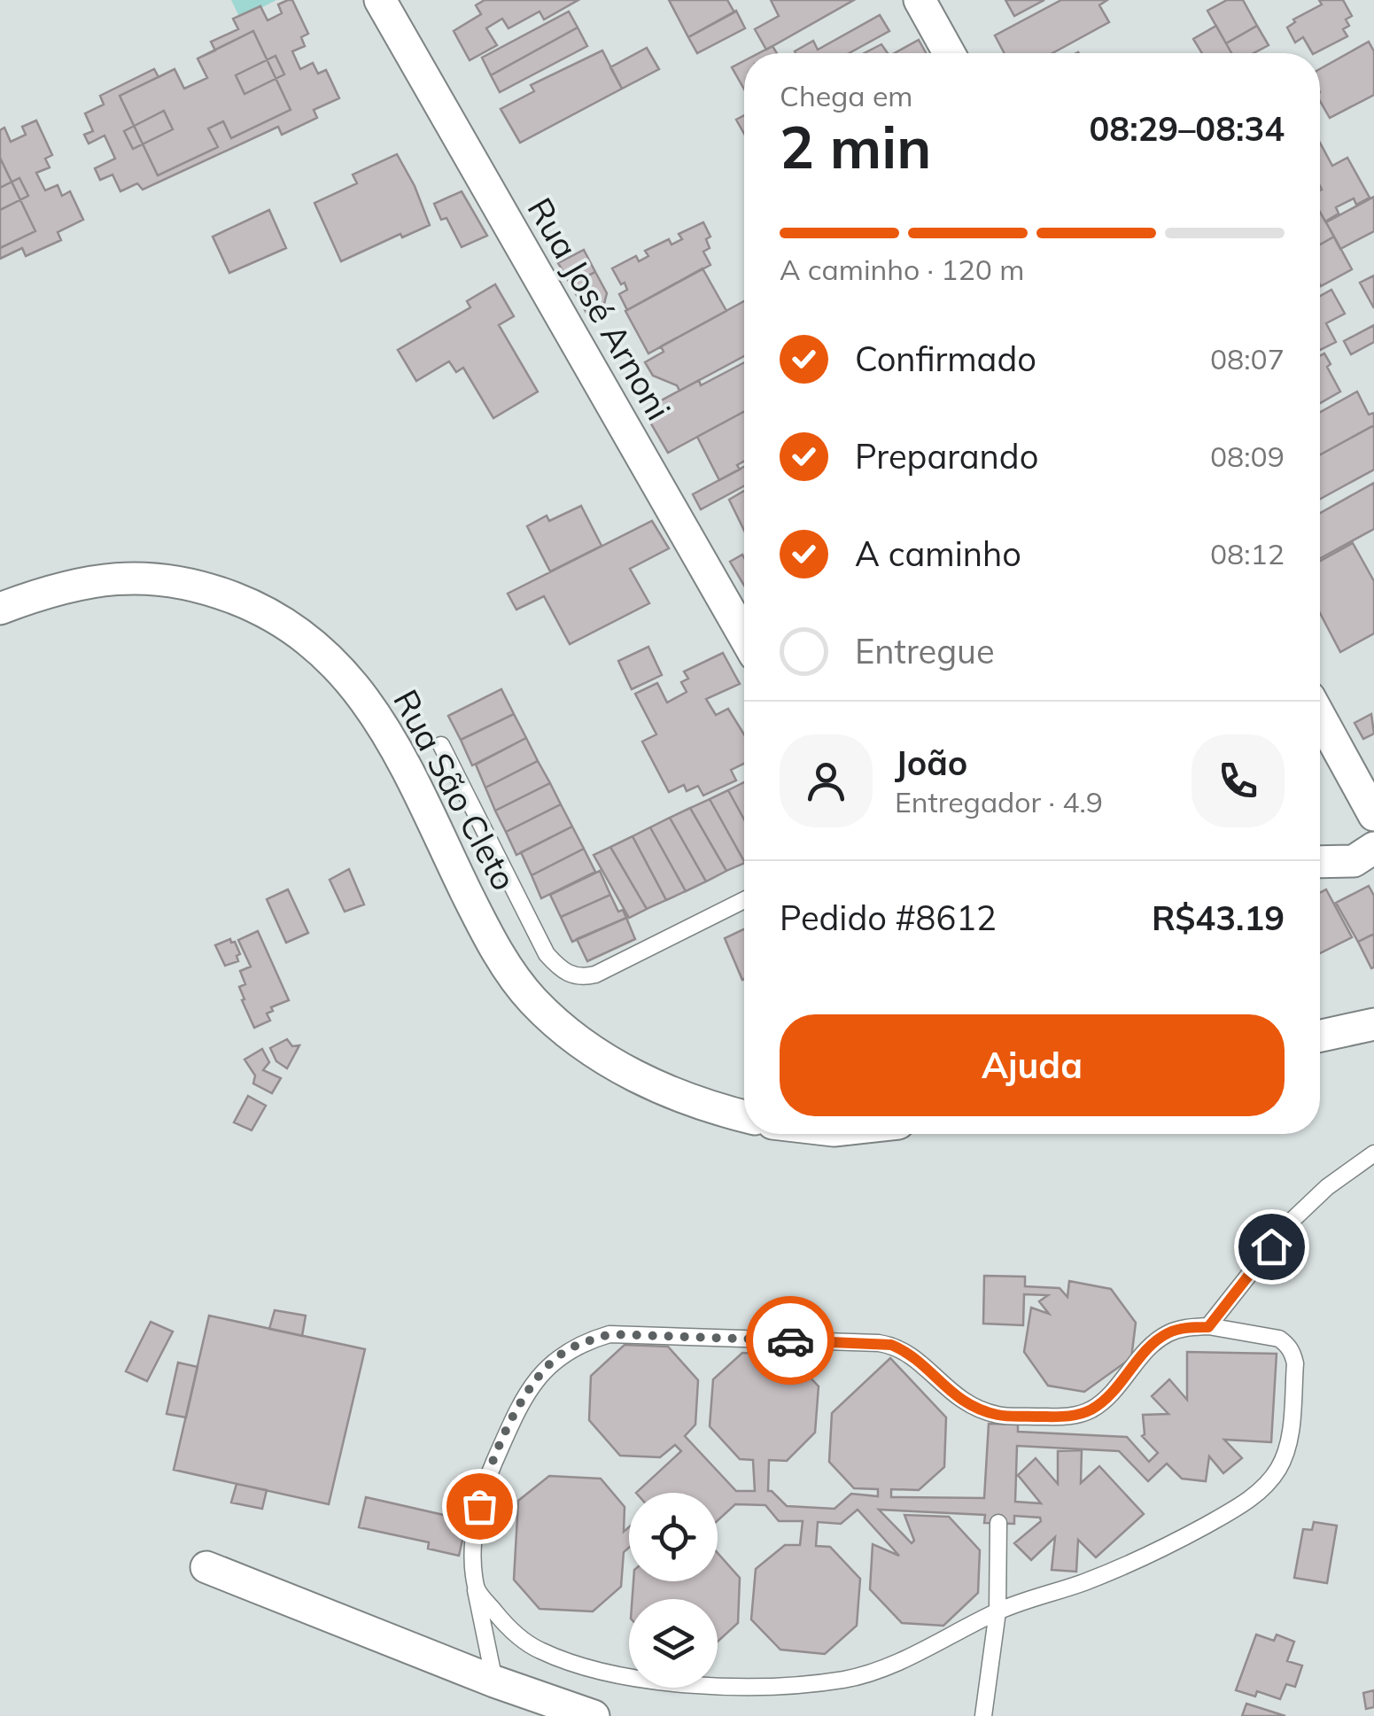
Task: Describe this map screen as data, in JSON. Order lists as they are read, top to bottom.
{
  "streets": {
    "street": ["Rua José Arnoni", "Rua São Cleto"]
  },
  "page": {
    "heading": ["2 min", "Chega em", "08:29–08:34"],
    "panel": [
      "João",
      "Entregador · 4.9",
      "Pedido #8612",
      "R$43.19"
    ],
    "bar": "A caminho · 120 m",
    "list": [
      ["Confirmado", "08:07"],
      ["Preparando", "08:09"],
      ["A caminho", "08:12"],
      "Entregue"
    ],
    "buttons": "Ajuda"
  }
}
